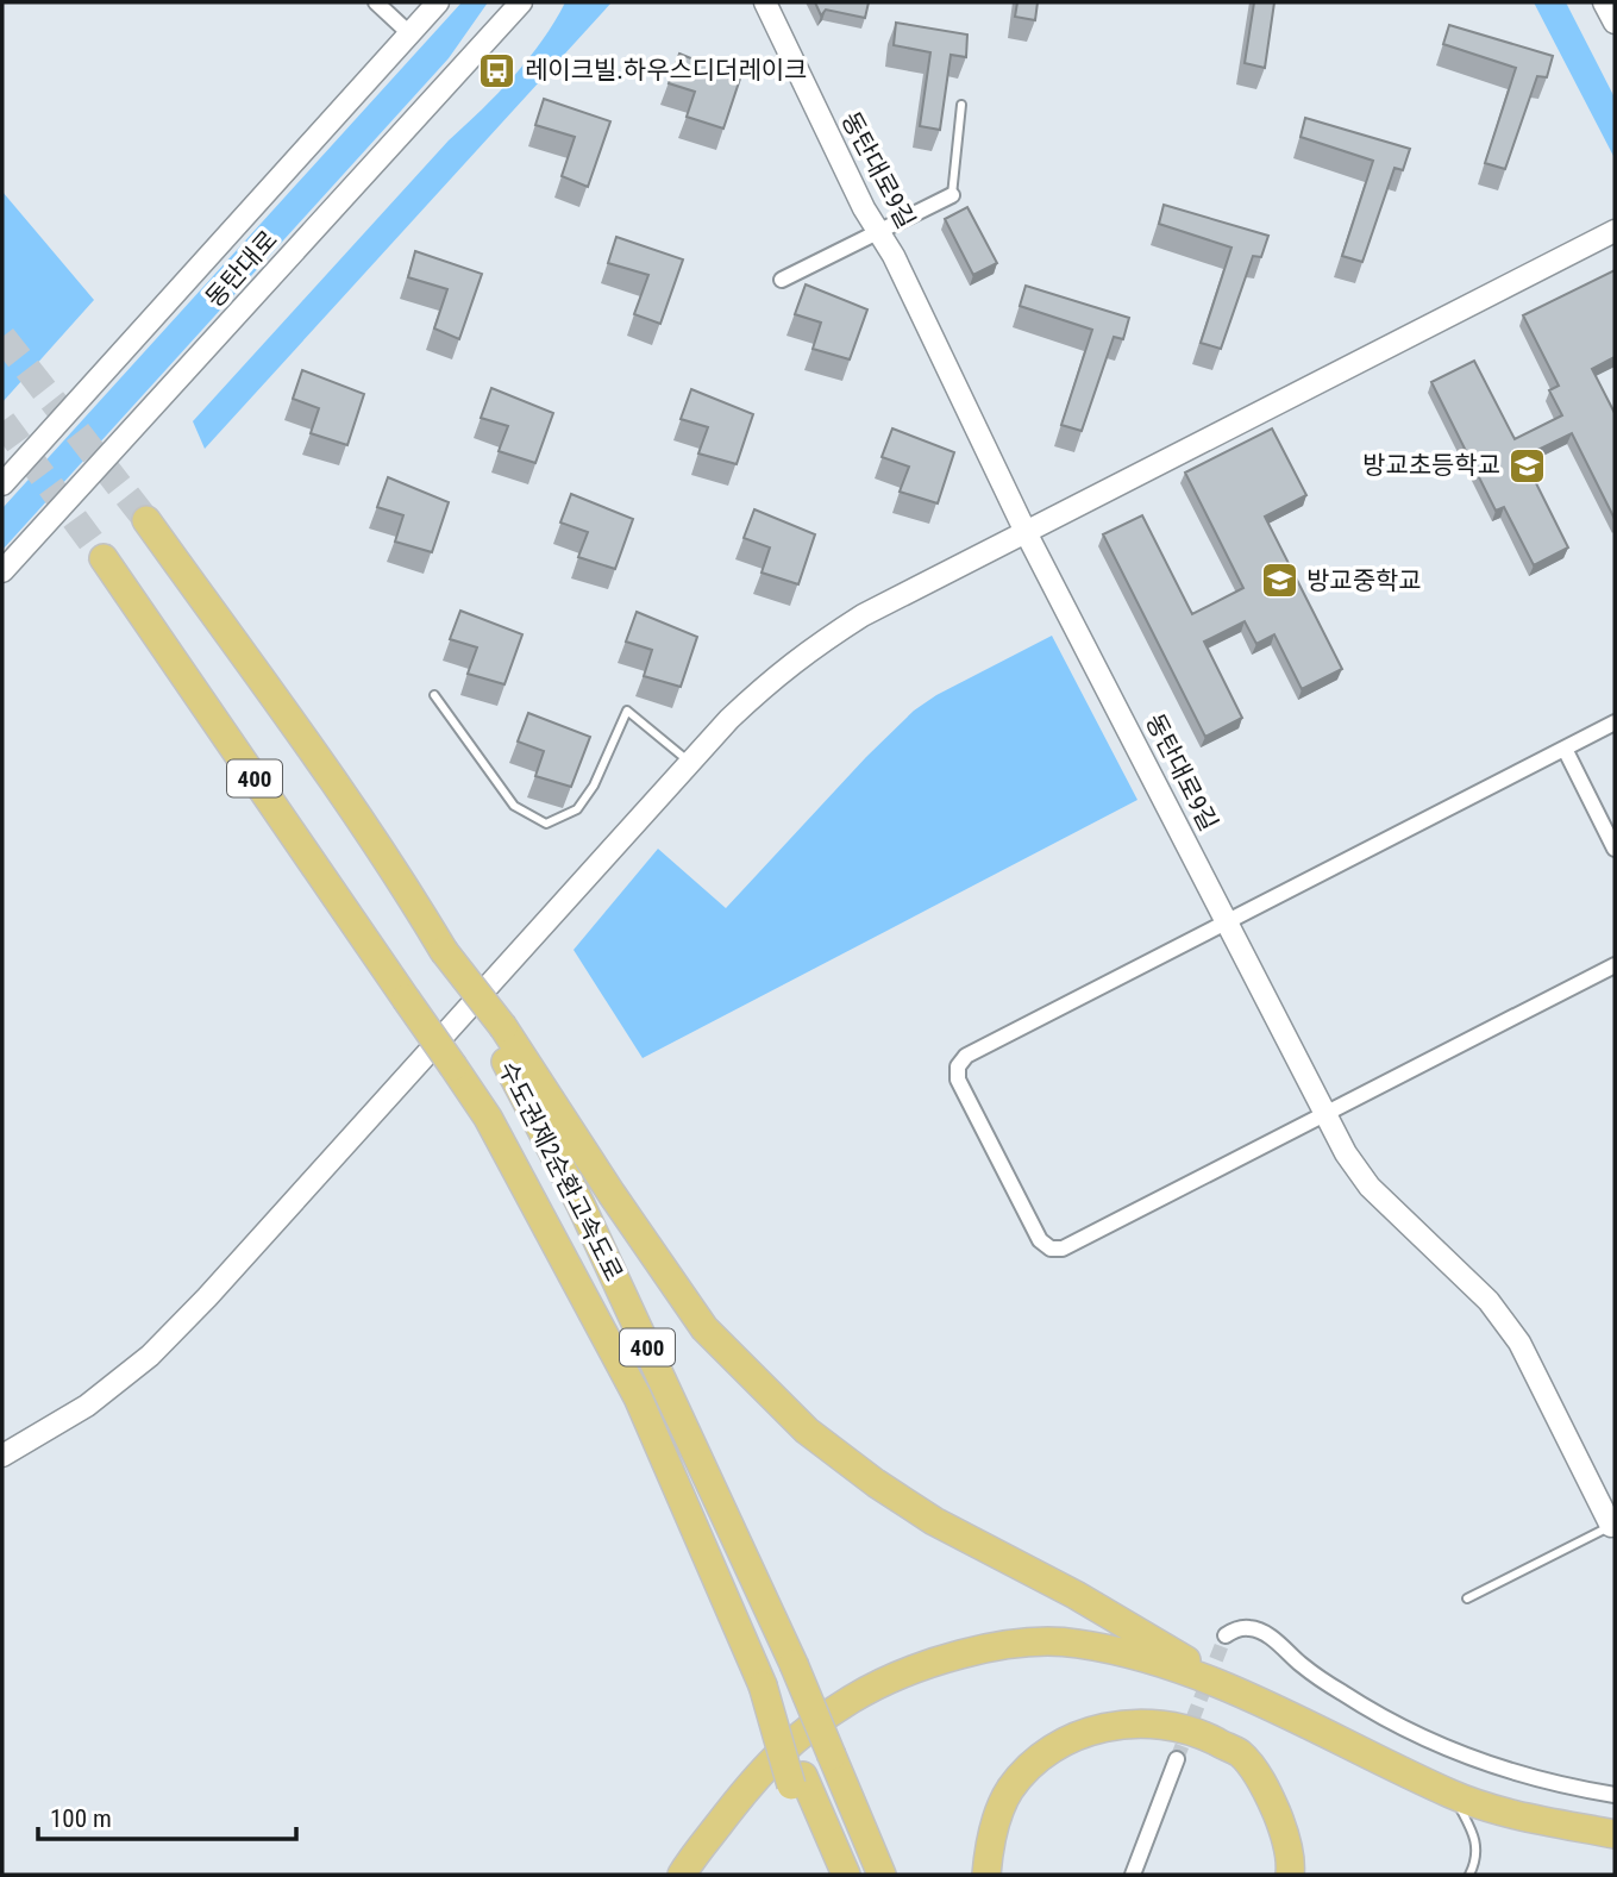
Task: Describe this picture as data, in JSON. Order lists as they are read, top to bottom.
{
  "streets": {
    "highway": ["400", "수도권제2순환고속도로"],
    "street": ["동탄대로9길", "동탄대로"]
  },
  "crossings": [
    ["400", "수도권제2순환고속도로"]
  ],
  "places": {
    "bus stop": ["레이크빌.하우스디더레이크"],
    "school or university": ["방교초등학교", "방교중학교"]
  },
  "scale_bar": "100 m"
}
